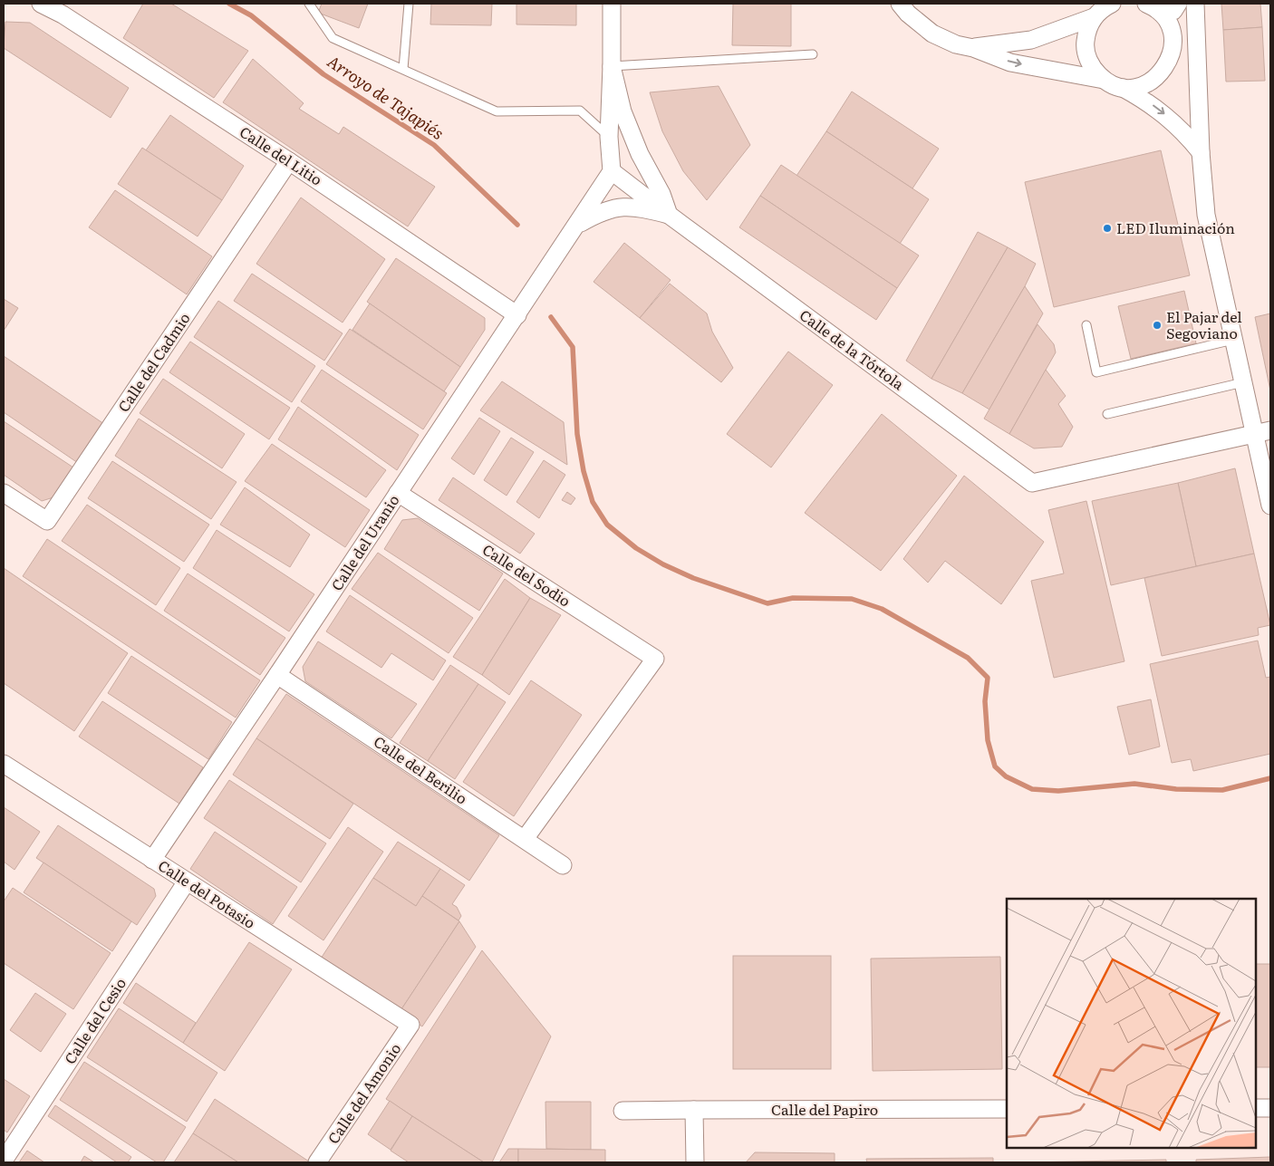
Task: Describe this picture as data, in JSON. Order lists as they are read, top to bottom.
{
  "streets": {
    "street": [
      "Calle del Litio",
      "Calle de la Tórtola",
      "Calle del Cadmio",
      "Calle del Uranio",
      "Calle del Sodio",
      "Calle del Berilio",
      "Calle del Potasio",
      "Calle del Cesio",
      "Calle del Amonio",
      "Calle del Papiro"
    ]
  },
  "crossings": [
    ["Calle del Litio", "Calle del Cadmio"],
    ["Calle del Litio", "Calle del Uranio"],
    ["Calle de la Tórtola", "Calle del Uranio"],
    ["Calle del Uranio", "Calle del Sodio"],
    ["Calle del Uranio", "Calle del Berilio"],
    ["Calle del Uranio", "Calle del Potasio"],
    ["Calle del Sodio", "Calle del Berilio"],
    ["Calle del Potasio", "Calle del Cesio"],
    ["Calle del Potasio", "Calle del Amonio"]
  ],
  "water": ["Arroyo de Tajapiés"],
  "places": ["LED Iluminación", "El Pajar del Segoviano"]
}
